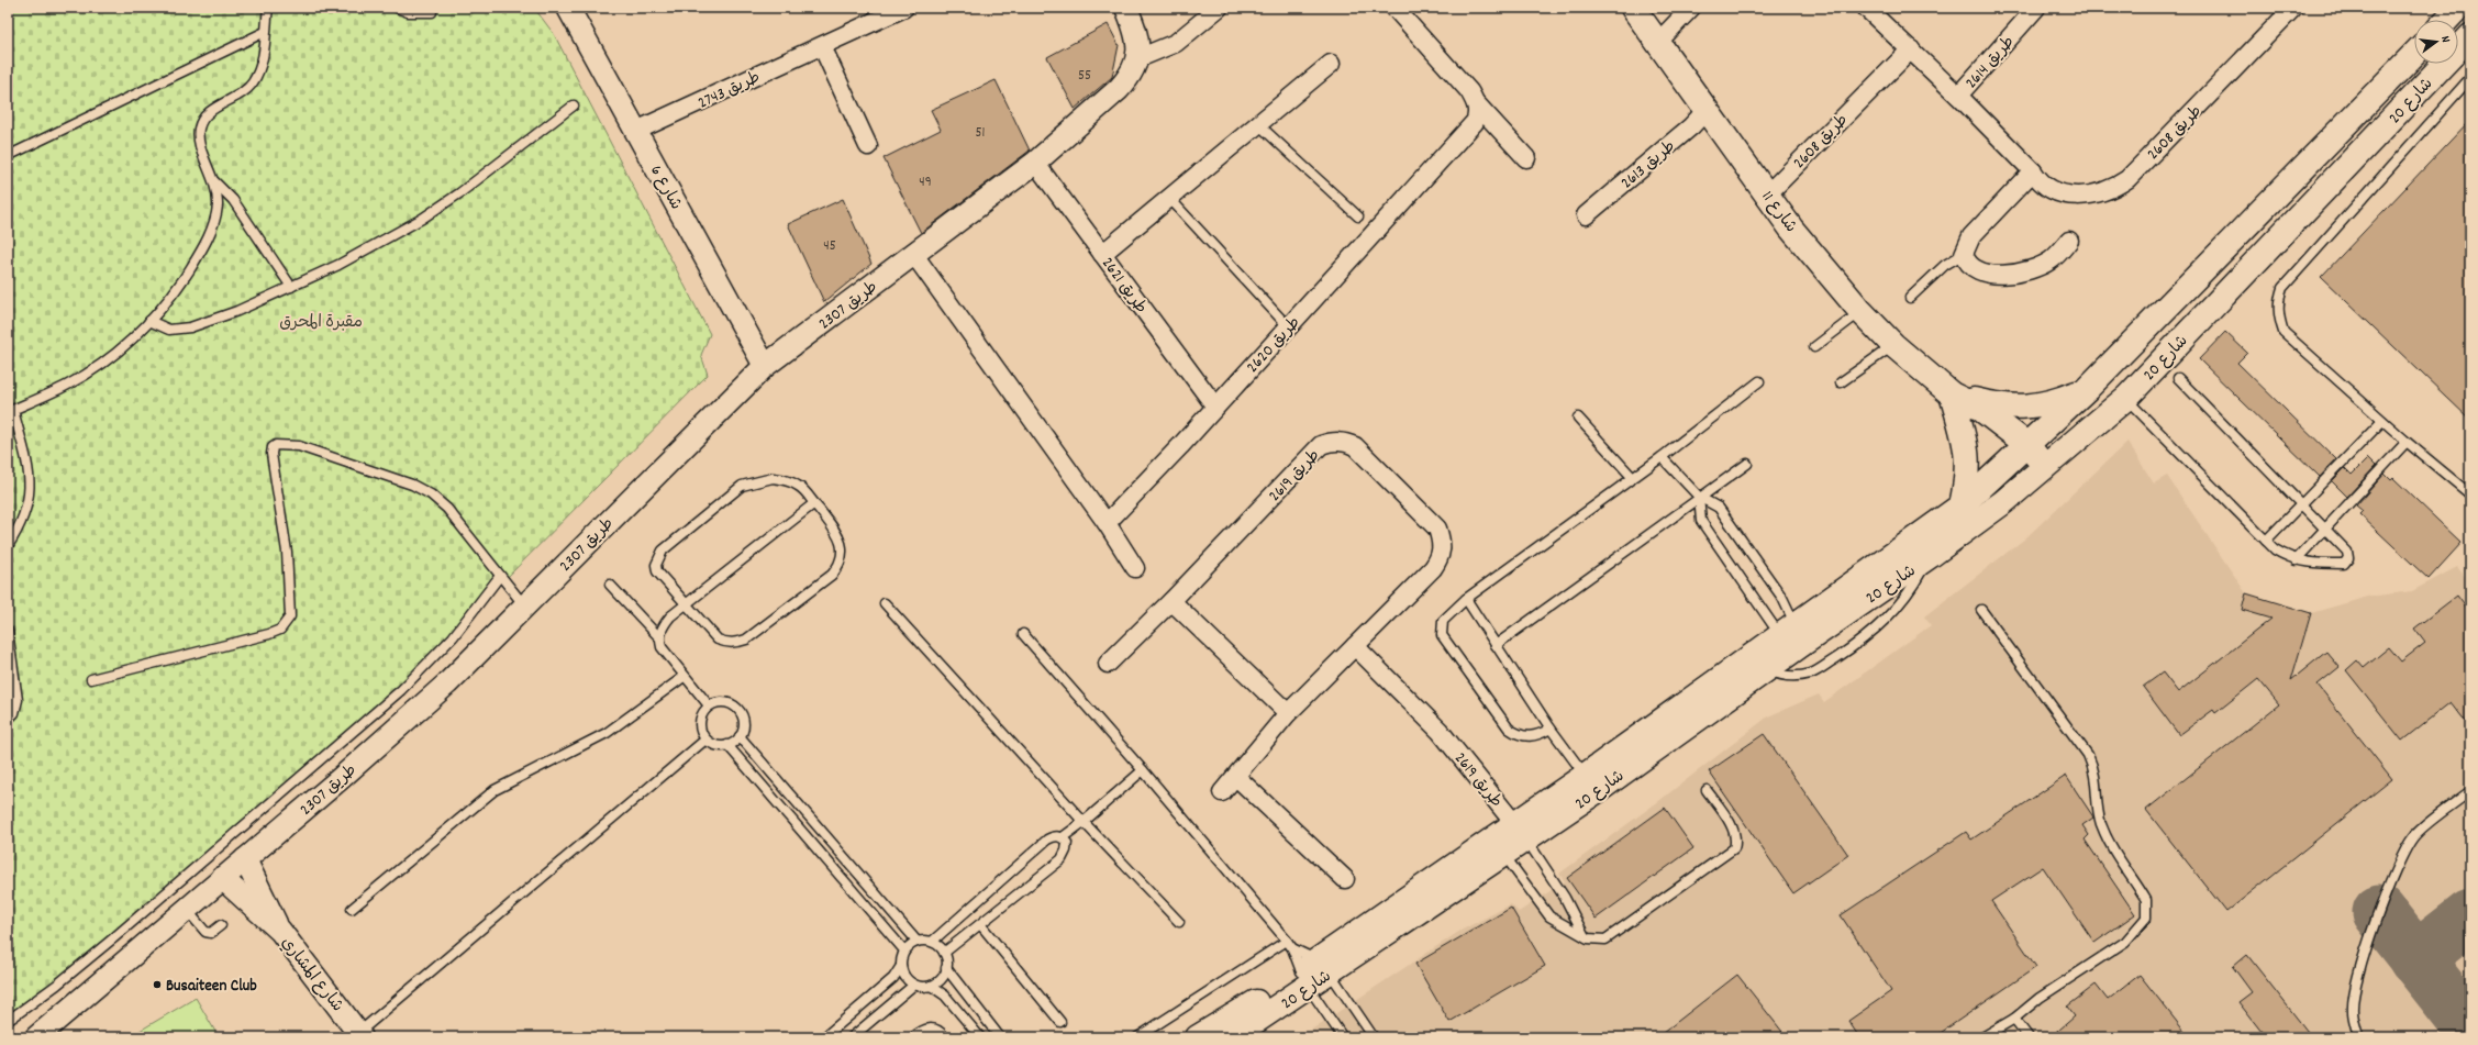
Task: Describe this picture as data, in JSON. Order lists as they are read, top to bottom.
{
  "streets": {
    "main road": ["شارع 20", "شارع 11"],
    "street": [
      "طريق 2614",
      "طريق 2743",
      "طريق 2608",
      "طريق 2613",
      "شارع 6",
      "طريق 2621",
      "طريق 2307",
      "طريق 2620",
      "طريق 2619",
      "شارع المشاري"
    ]
  },
  "crossings": [
    ["طريق 2614", "طريق 2608"],
    ["طريق 2743", "شارع 6"],
    ["شارع 20", "شارع 11"],
    ["شارع 20", "طريق 2619"],
    ["طريق 2608", "شارع 11"],
    ["طريق 2613", "شارع 11"],
    ["شارع 6", "طريق 2307"],
    ["طريق 2621", "طريق 2307"],
    ["طريق 2621", "طريق 2620"],
    ["طريق 2307", "شارع المشاري"]
  ],
  "parks": ["مقبرة المحرق"],
  "places": ["Busaiteen Club"],
  "house_numbers": [
    "55",
    "51",
    "49",
    "45"
  ],
  "north": "right"
}
